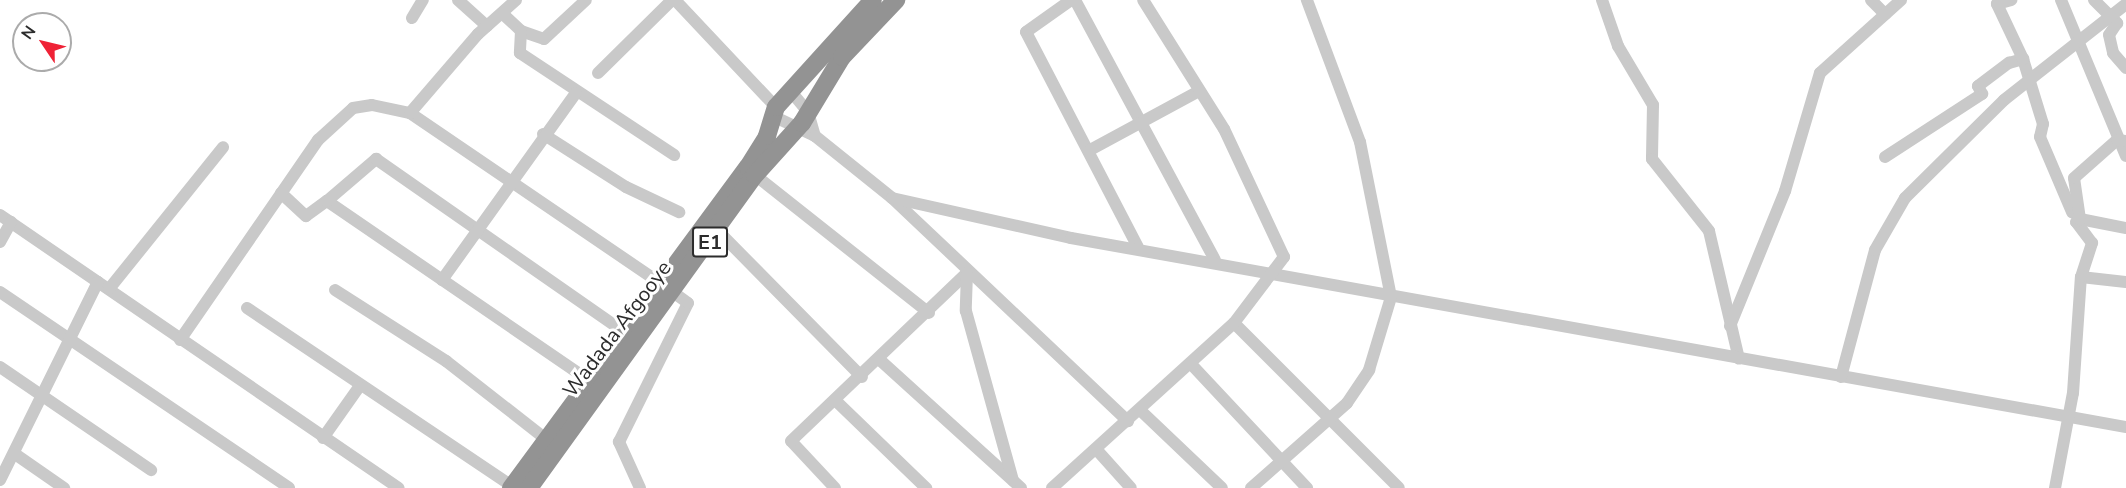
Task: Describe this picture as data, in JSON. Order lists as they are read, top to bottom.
{
  "streets": {
    "highway": ["E1", "Wadada Afgooye"]
  },
  "north": "top left"
}
